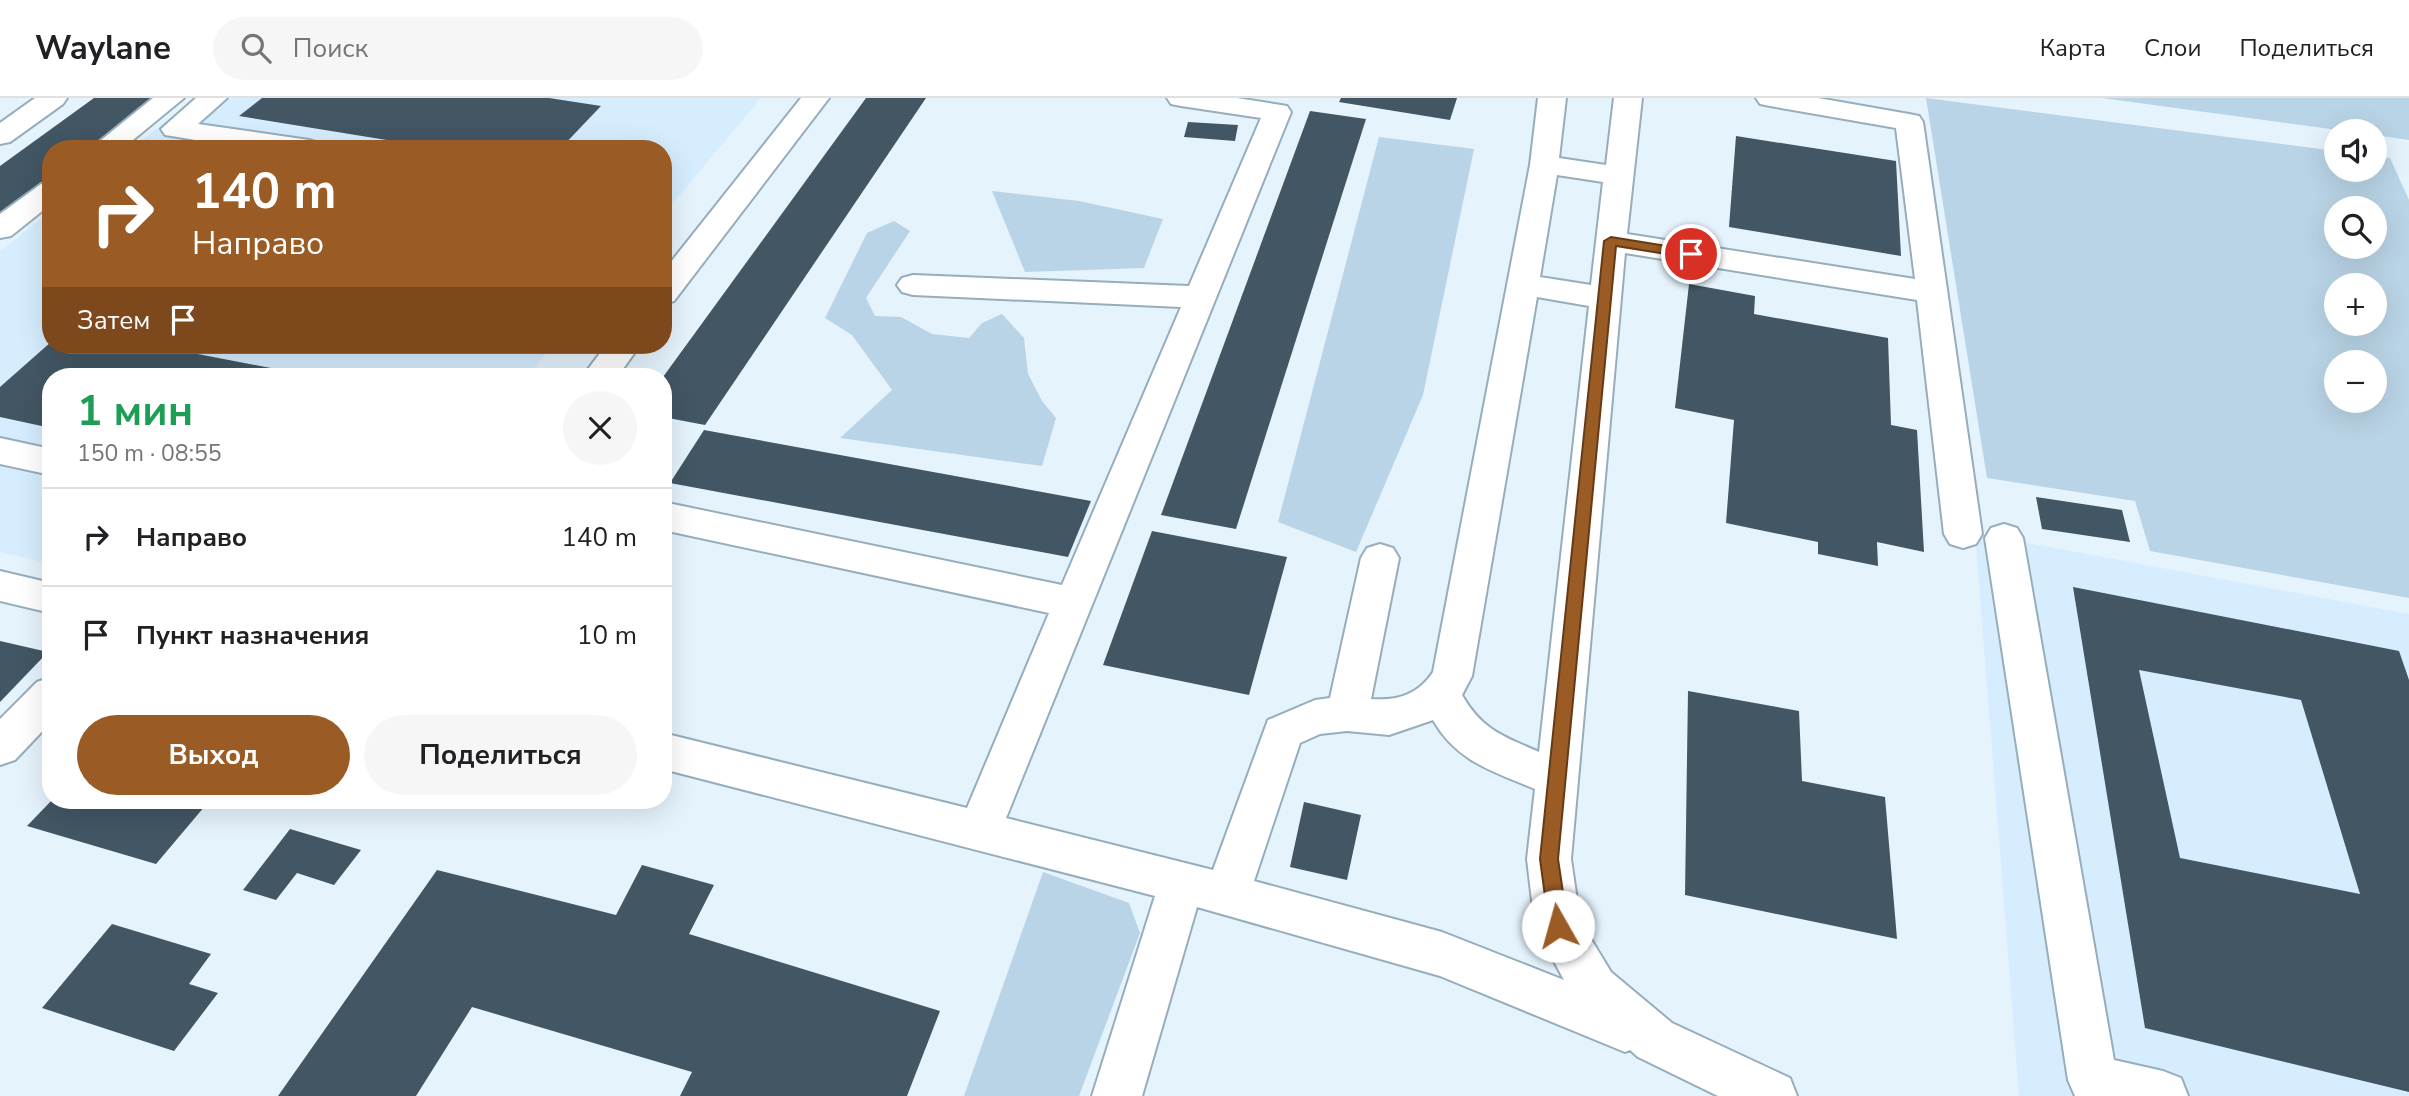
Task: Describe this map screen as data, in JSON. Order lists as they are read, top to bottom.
{
  "page": {
    "header": "Waylane",
    "search": "Поиск",
    "nav": ["Карта", "Слои", "Поделиться"],
    "map_buttons": ["+", "−"],
    "turn": ["140 m", "Направо"],
    "then": "Затем",
    "heading": ["1 мин", "150 m · 08:55"],
    "list": [
      {
        "name": "Направо",
        "value": "140 m"
      },
      {
        "name": "Пункт назначения",
        "value": "10 m"
      }
    ],
    "buttons": ["Выход", "Поделиться"]
  }
}
